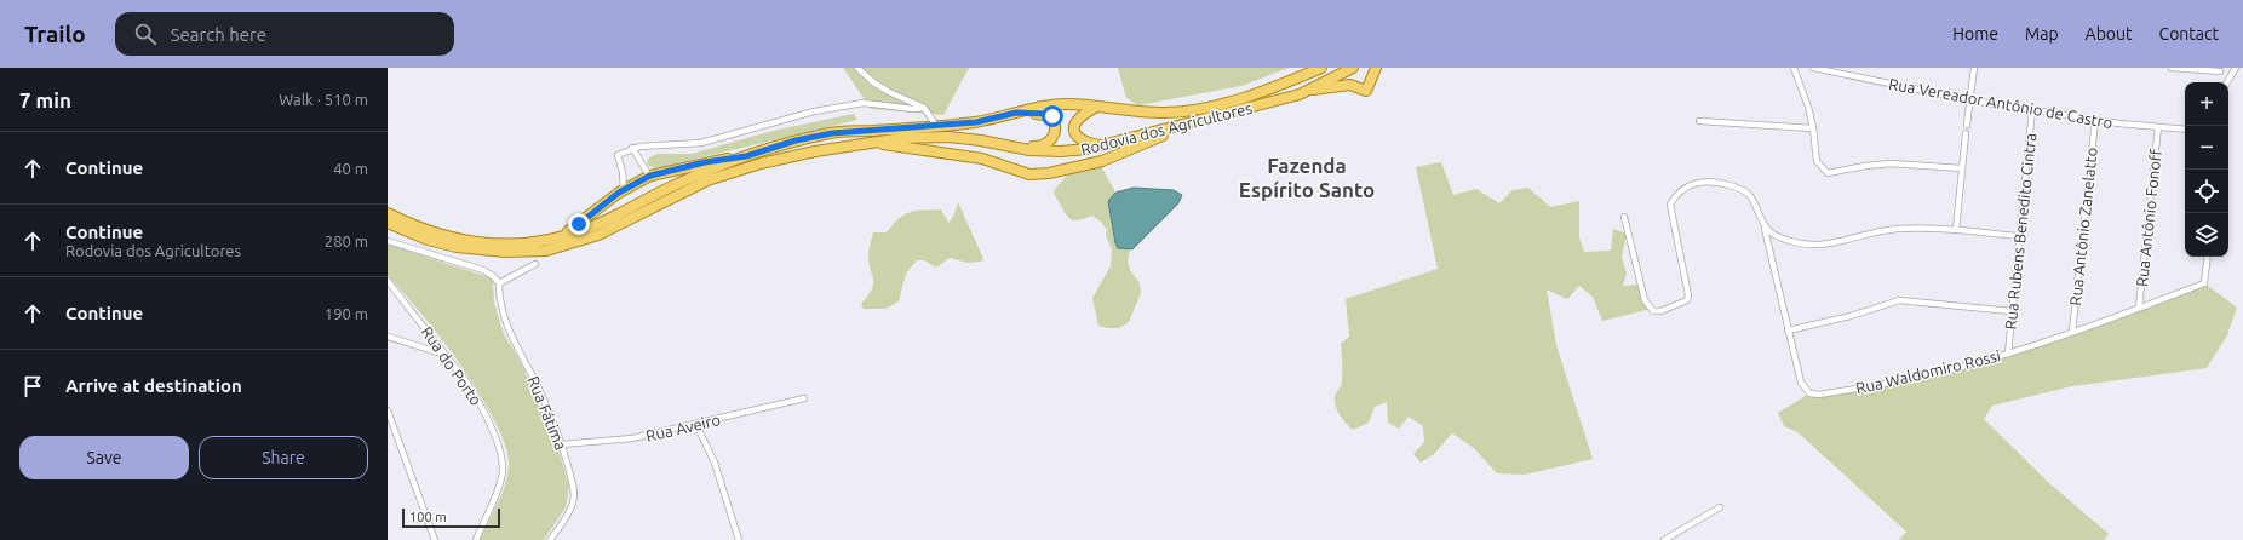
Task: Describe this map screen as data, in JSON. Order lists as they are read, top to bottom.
{
  "streets": {
    "main road": ["Rodovia dos Agricultores"],
    "street": [
      "Rua Vereador Antônio de Castro",
      "Rua Antônio Fonoff",
      "Rua Antônio Zanelatto",
      "Rua Rubens Benedito Cintra",
      "Rua do Porto",
      "Rua Waldomiro Rossi",
      "Rua Fátima",
      "Rua Aveiro"
    ]
  },
  "crossings": [
    ["Rua Vereador Antônio de Castro", "Rua Antônio Fonoff"],
    ["Rua Vereador Antônio de Castro", "Rua Antônio Zanelatto"],
    ["Rua Vereador Antônio de Castro", "Rua Rubens Benedito Cintra"],
    ["Rua Antônio Fonoff", "Rua Waldomiro Rossi"],
    ["Rua Antônio Zanelatto", "Rua Waldomiro Rossi"],
    ["Rua Rubens Benedito Cintra", "Rua Waldomiro Rossi"],
    ["Rua Fátima", "Rua Aveiro"]
  ],
  "districts": ["Fazenda Espírito Santo"],
  "scale_bar": "100 m",
  "page": {
    "header": "Trailo",
    "search": "Search here",
    "nav": [
      "Home",
      "Map",
      "About",
      "Contact"
    ],
    "heading": ["7 min", "Walk · 510 m"],
    "map_buttons": ["+", "−"],
    "list": [
      ["Continue", "40 m"],
      ["Continue", "Rodovia dos Agricultores", "280 m"],
      ["Continue", "190 m"],
      "Arrive at destination"
    ],
    "buttons": ["Save", "Share"],
    "scale": "100 m"
  }
}
